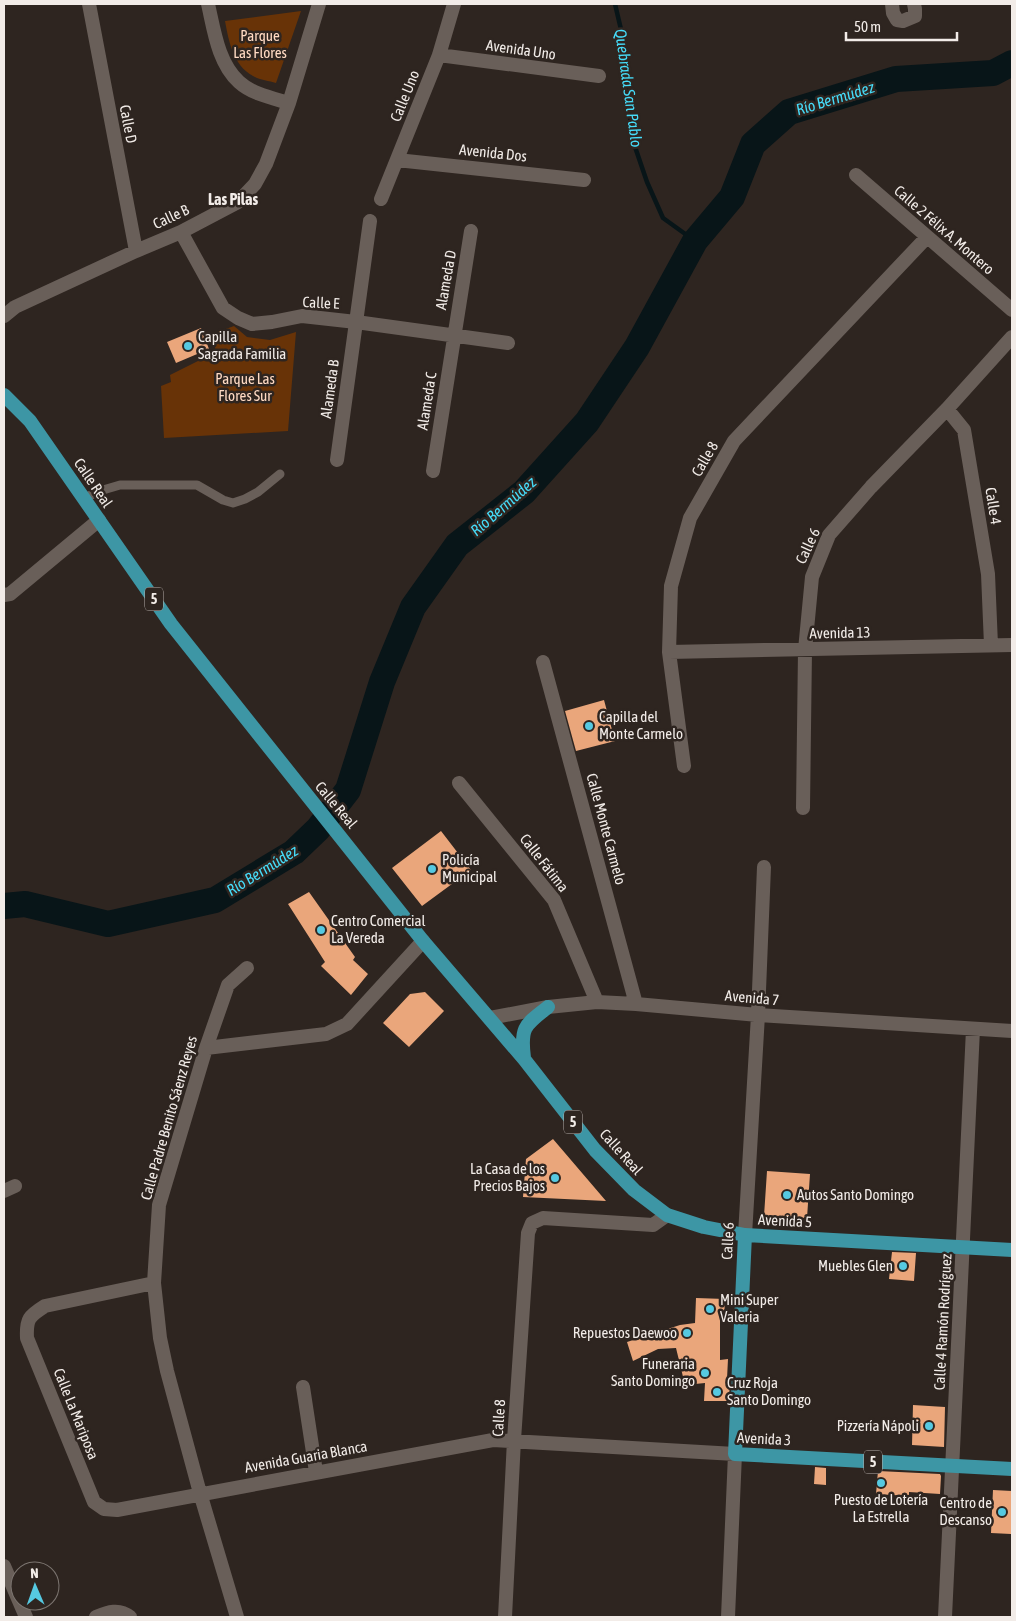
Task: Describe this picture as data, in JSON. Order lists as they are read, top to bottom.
{
  "streets": {
    "main road": [
      "Calle Real",
      "Calle 6",
      "5",
      "Avenida 5",
      "Avenida 3"
    ],
    "street": [
      "Avenida Uno",
      "Calle Uno",
      "Calle D",
      "Avenida Dos",
      "Calle B",
      "Calle 2 Félix A. Montero",
      "Alameda D",
      "Calle E",
      "Alameda B",
      "Alameda C",
      "Calle 8",
      "Calle 4",
      "Avenida 13",
      "Calle Monte Carmelo",
      "Calle Fátima",
      "Avenida 7",
      "Calle Padre Benito Sáenz Reyes",
      "Calle 4 Ramón Rodríguez",
      "Calle La Mariposa",
      "Avenida Guaria Blanca"
    ]
  },
  "crossings": [
    ["Avenida Uno", "Calle Uno"],
    ["Calle Uno", "Avenida Dos"],
    ["Calle D", "Calle B"],
    ["Calle B", "Calle E"],
    ["Calle 2 Félix A. Montero", "Calle 8"],
    ["Alameda D", "Calle E"],
    ["Alameda D", "Alameda C"],
    ["Calle E", "Alameda B"],
    ["Calle E", "Alameda C"],
    ["Calle 8", "Calle Real"],
    ["Calle 8", "Avenida 13"],
    ["Calle 8", "Avenida 5"],
    ["Calle 8", "Avenida 3"],
    ["Calle 8", "Avenida Guaria Blanca"],
    ["Calle Real", "Avenida 7"],
    ["Calle Real", "Avenida 5"],
    ["Calle 4", "Calle 6"],
    ["Calle 4", "Avenida 13"],
    ["Calle 6", "Avenida 13"],
    ["Calle 6", "Avenida 7"],
    ["Calle 6", "Avenida 5"],
    ["Calle 6", "Avenida 3"],
    ["Calle Monte Carmelo", "Avenida 7"],
    ["Calle Fátima", "Avenida 7"],
    ["Avenida 7", "Calle 4 Ramón Rodríguez"],
    ["Calle Padre Benito Sáenz Reyes", "Calle La Mariposa"],
    ["Calle Padre Benito Sáenz Reyes", "Avenida Guaria Blanca"],
    ["Avenida 5", "Calle 4 Ramón Rodríguez"],
    ["Calle 4 Ramón Rodríguez", "Avenida 3"],
    ["Calle La Mariposa", "Avenida Guaria Blanca"],
    ["Avenida 3", "Avenida Guaria Blanca"]
  ],
  "districts": ["Las Pilas"],
  "water": ["Quebrada San Pablo", "Río Bermúdez"],
  "parks": ["Parque Las Flores", "Parque Las Flores Sur"],
  "places": [
    "Capilla Sagrada Familia",
    "Capilla del Monte Carmelo",
    "Policía Municipal",
    "Centro Comercial La Vereda",
    "La Casa de los Precios Bajos",
    "Autos Santo Domingo",
    "Muebles Glen",
    "Mini Super Valeria",
    "Repuestos Daewoo",
    "Funeraria Santo Domingo",
    "Cruz Roja Santo Domingo",
    "Pizzería Nápoli",
    "Puesto de Lotería La Estrella",
    "Centro de Descanso"
  ],
  "scale_bar": "50 m",
  "north": "top"
}
